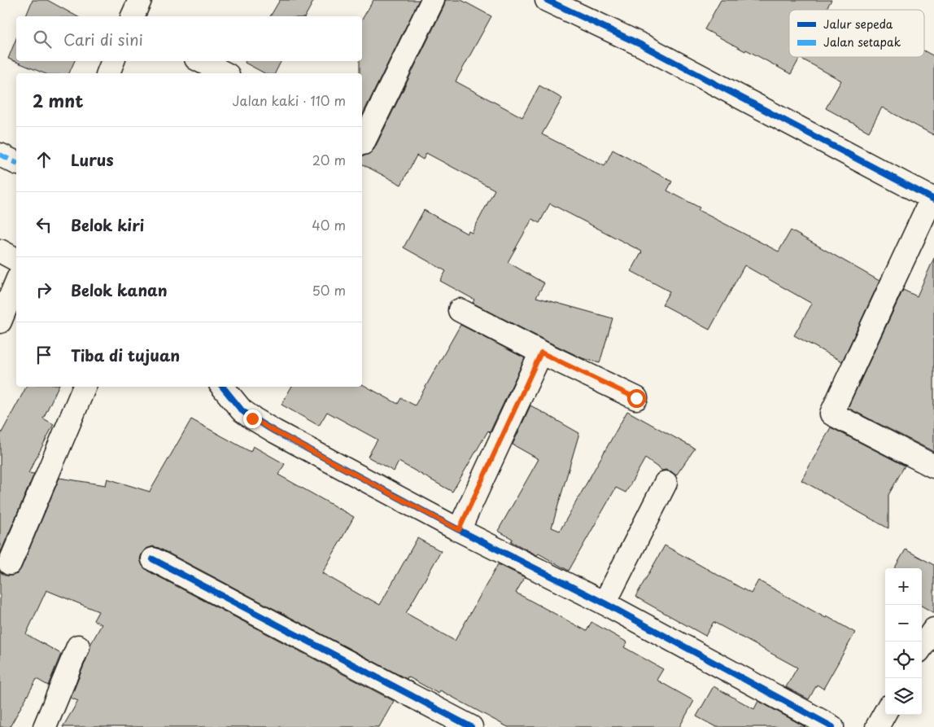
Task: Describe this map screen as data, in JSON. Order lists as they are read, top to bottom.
{
  "legend": ["Jalur sepeda", "Jalan setapak"],
  "page": {
    "search": "Cari di sini",
    "heading": ["2 mnt", "Jalan kaki · 110 m"],
    "list": [
      ["Lurus", "20 m"],
      ["Belok kiri", "40 m"],
      ["Belok kanan", "50 m"],
      "Tiba di tujuan"
    ],
    "map_buttons": ["+", "−"]
  }
}
